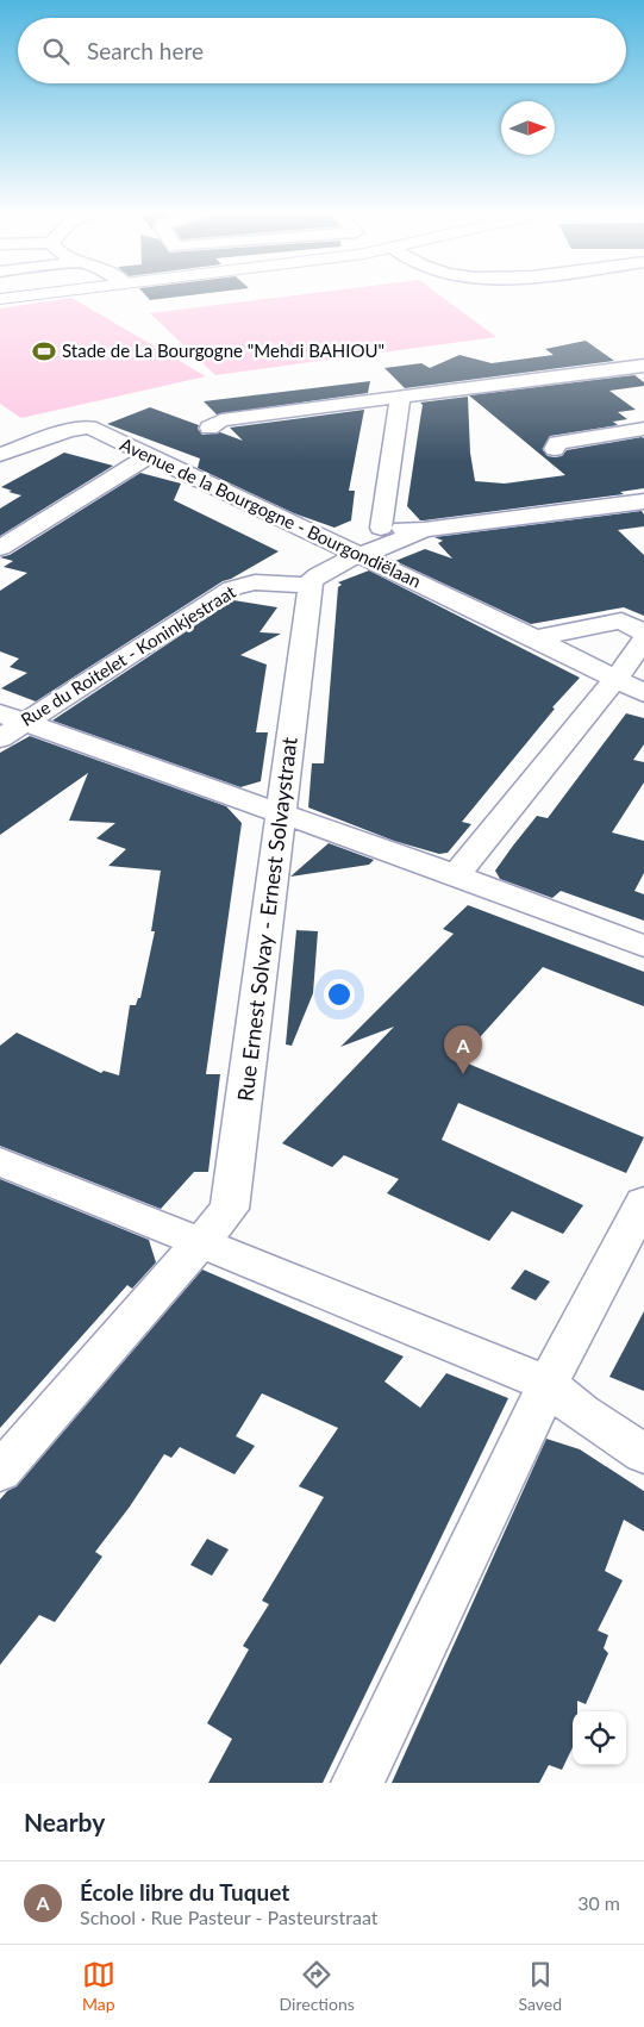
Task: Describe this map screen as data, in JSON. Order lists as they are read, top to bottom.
{
  "streets": {
    "street": ["Avenue de la Bourgogne - Bourgondiëlaan", "Rue du Roitelet - Koninkjestraat", "Rue Ernest Solvay - Ernest Solvaystraat"]
  },
  "crossings": [
    ["Rue du Roitelet - Koninkjestraat", "Rue Ernest Solvay - Ernest Solvaystraat"]
  ],
  "places": {
    "sports": ["Stade de La Bourgogne \"Mehdi BAHIOU\""]
  },
  "north": "right",
  "page": {
    "search": "Search here",
    "pins": "A",
    "heading": "Nearby",
    "list": [
      {
        "mark": "A",
        "name": "École libre du Tuquet",
        "note": "School · Rue Pasteur - Pasteurstraat",
        "value": "30 m"
      }
    ],
    "nav": ["Map", "Directions", "Saved"]
  }
}
